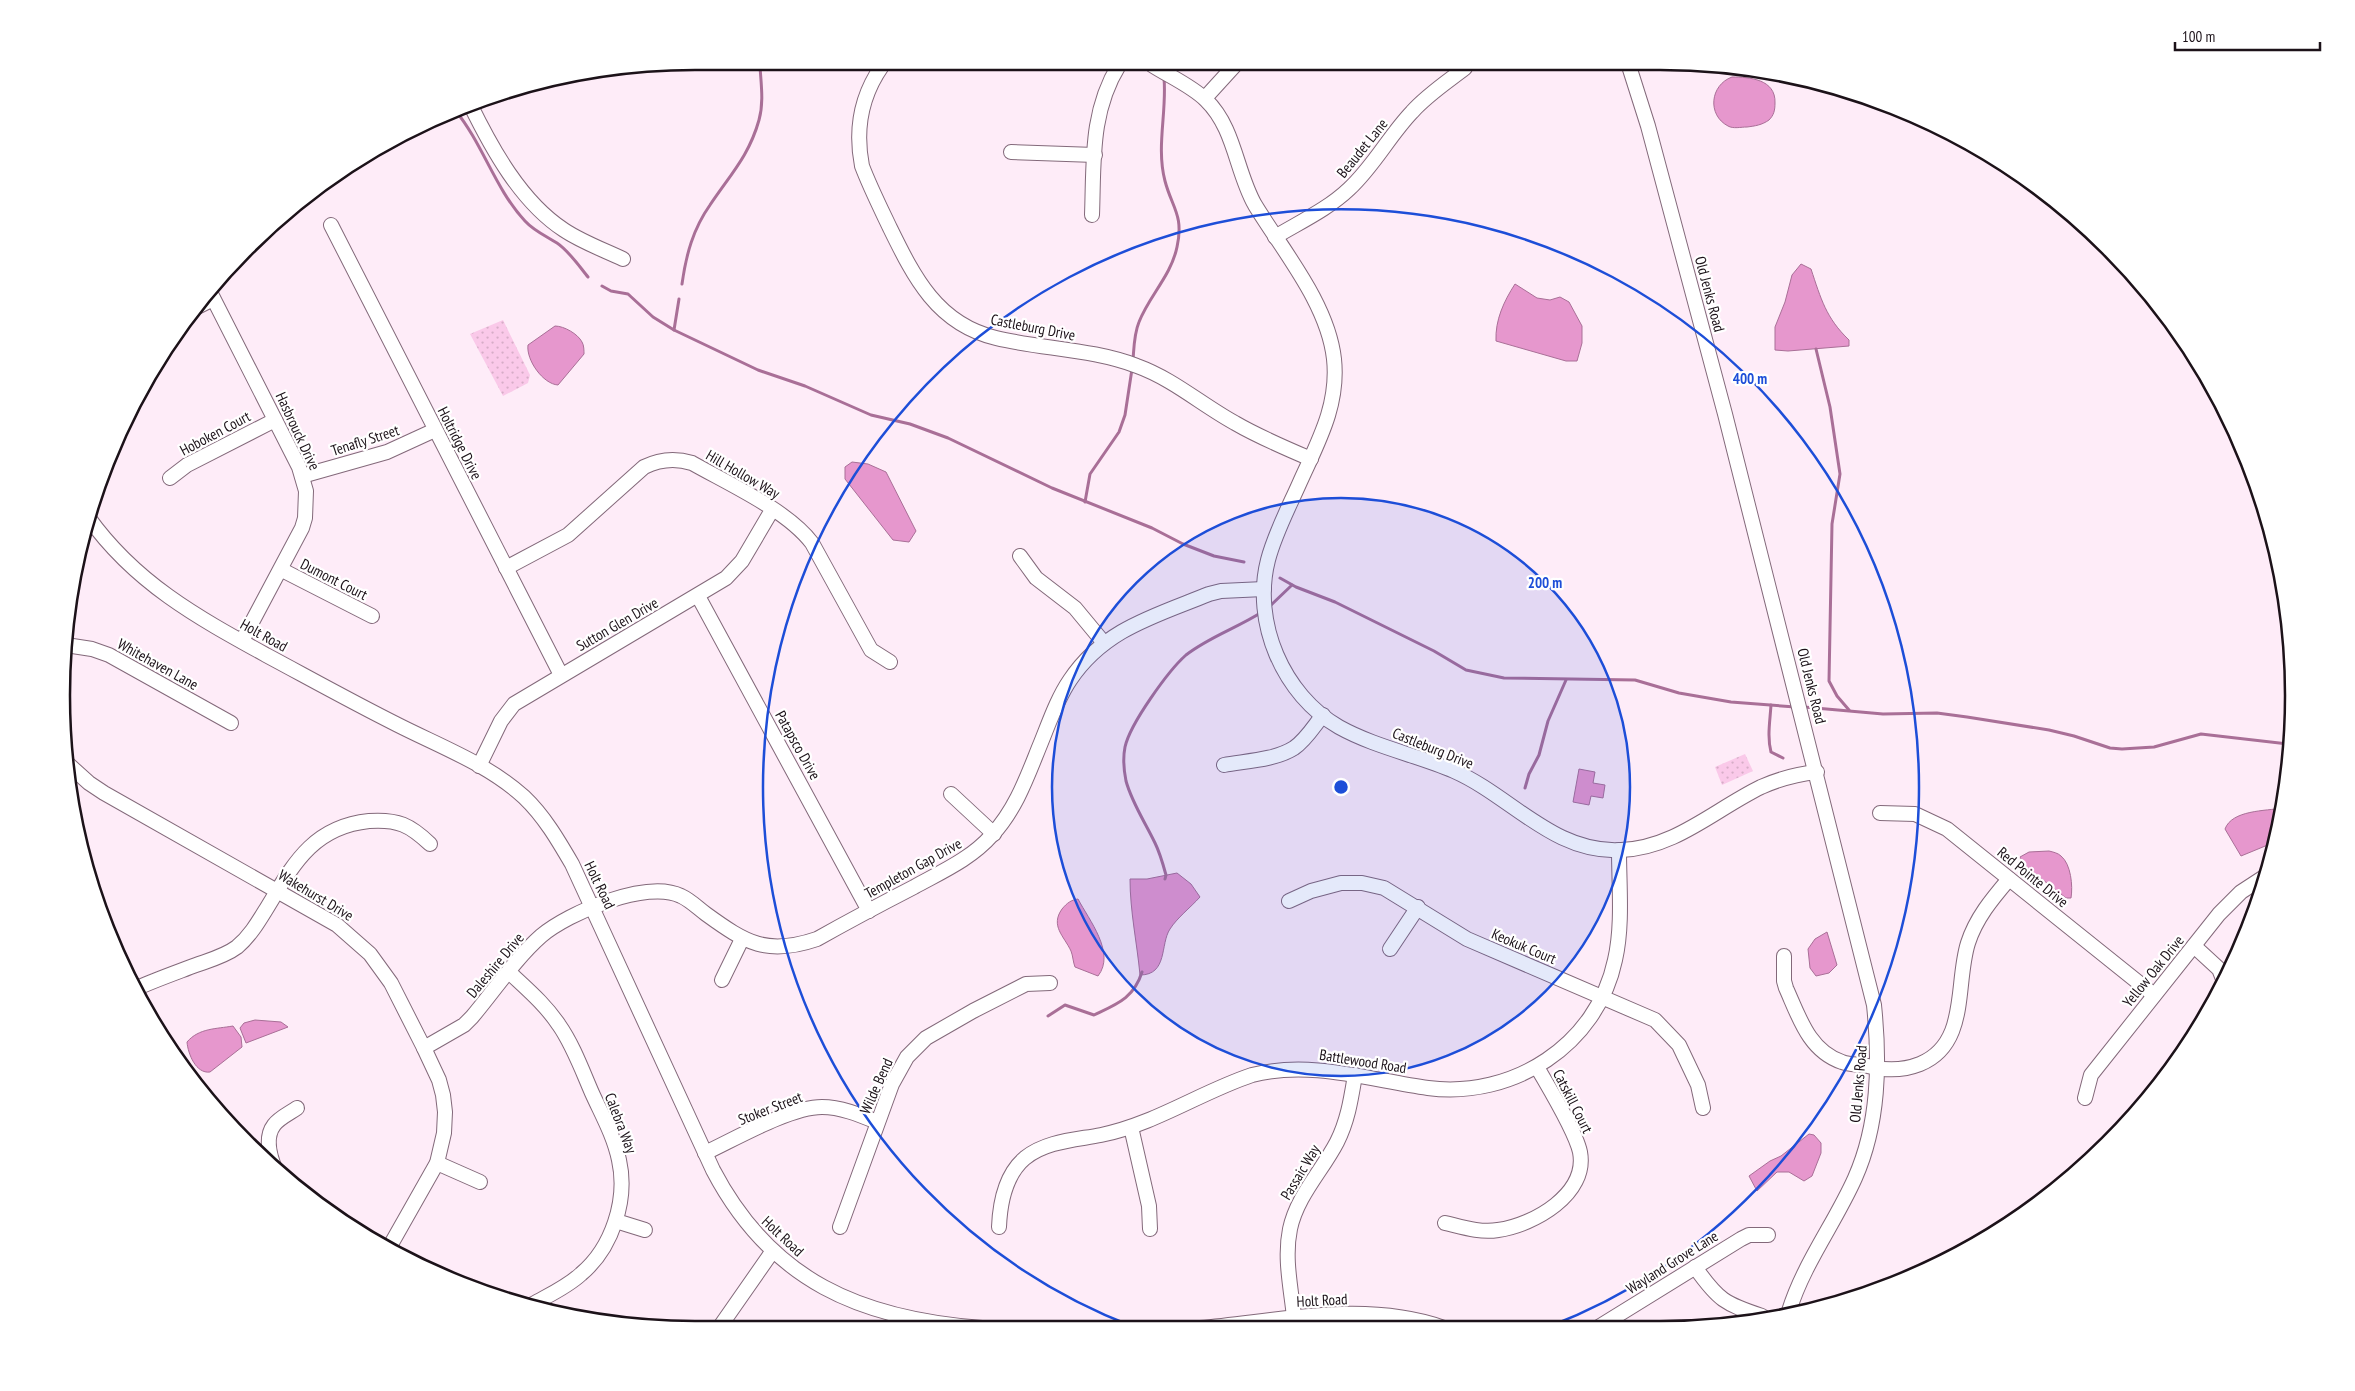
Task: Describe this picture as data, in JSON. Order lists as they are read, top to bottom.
{
  "streets": {
    "street": [
      "Beaudet Lane",
      "Old Jenks Road",
      "Castleburg Drive",
      "Hasbrouck Drive",
      "Hoboken Court",
      "Tenafly Street",
      "Holtridge Drive",
      "Hill Hollow Way",
      "Dumont Court",
      "Sutton Glen Drive",
      "Holt Road",
      "Whitehaven Lane",
      "Patapsco Drive",
      "Templeton Gap Drive",
      "Red Pointe Drive",
      "Wakehurst Drive",
      "Keokuk Court",
      "Daleshire Drive",
      "Yellow Oak Drive",
      "Battlewood Road",
      "Wilde Bend",
      "Catskill Court",
      "Stoker Street",
      "Calebra Way",
      "Passaic Way",
      "Wayland Grove Lane"
    ]
  },
  "crossings": [
    ["Beaudet Lane", "Castleburg Drive"],
    ["Old Jenks Road", "Castleburg Drive"],
    ["Castleburg Drive", "Templeton Gap Drive"],
    ["Castleburg Drive", "Battlewood Road"],
    ["Hasbrouck Drive", "Hoboken Court"],
    ["Hasbrouck Drive", "Tenafly Street"],
    ["Hasbrouck Drive", "Dumont Court"],
    ["Hasbrouck Drive", "Holt Road"],
    ["Tenafly Street", "Holtridge Drive"],
    ["Holtridge Drive", "Hill Hollow Way"],
    ["Holtridge Drive", "Sutton Glen Drive"],
    ["Hill Hollow Way", "Sutton Glen Drive"],
    ["Sutton Glen Drive", "Holt Road"],
    ["Sutton Glen Drive", "Patapsco Drive"],
    ["Holt Road", "Templeton Gap Drive"],
    ["Holt Road", "Daleshire Drive"],
    ["Holt Road", "Stoker Street"],
    ["Holt Road", "Passaic Way"],
    ["Patapsco Drive", "Templeton Gap Drive"],
    ["Templeton Gap Drive", "Daleshire Drive"],
    ["Red Pointe Drive", "Yellow Oak Drive"],
    ["Wakehurst Drive", "Daleshire Drive"],
    ["Keokuk Court", "Battlewood Road"],
    ["Daleshire Drive", "Calebra Way"],
    ["Battlewood Road", "Catskill Court"],
    ["Battlewood Road", "Passaic Way"],
    ["Wilde Bend", "Stoker Street"]
  ],
  "scale_bar": "100 m",
  "rings": ["400 m", "200 m"]
}
